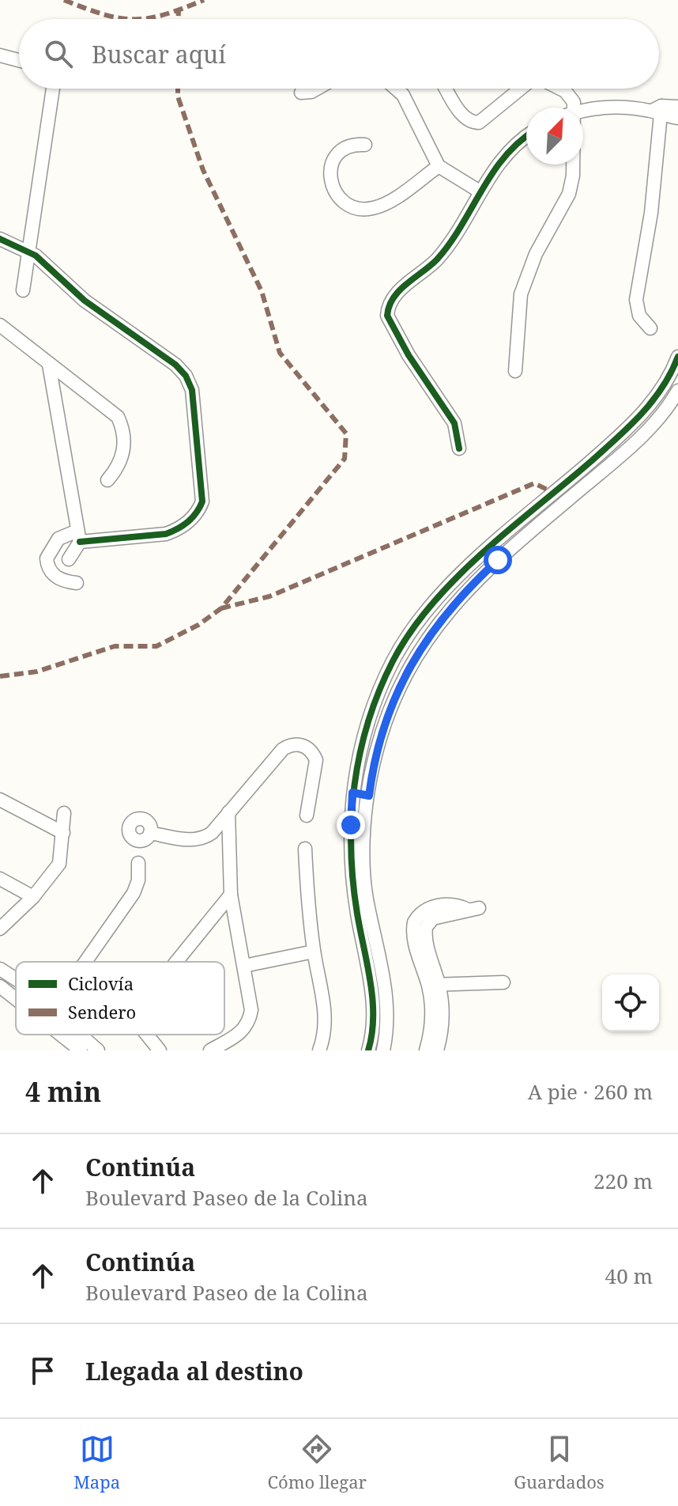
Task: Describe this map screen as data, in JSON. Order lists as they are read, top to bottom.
{
  "legend": ["Ciclovía", "Sendero"],
  "north": "top right",
  "page": {
    "search": "Buscar aquí",
    "heading": ["4 min", "A pie · 260 m"],
    "list": [
      ["Continúa", "Boulevard Paseo de la Colina", "220 m"],
      ["Continúa", "Boulevard Paseo de la Colina", "40 m"],
      "Llegada al destino"
    ],
    "nav": ["Mapa", "Cómo llegar", "Guardados"]
  }
}
